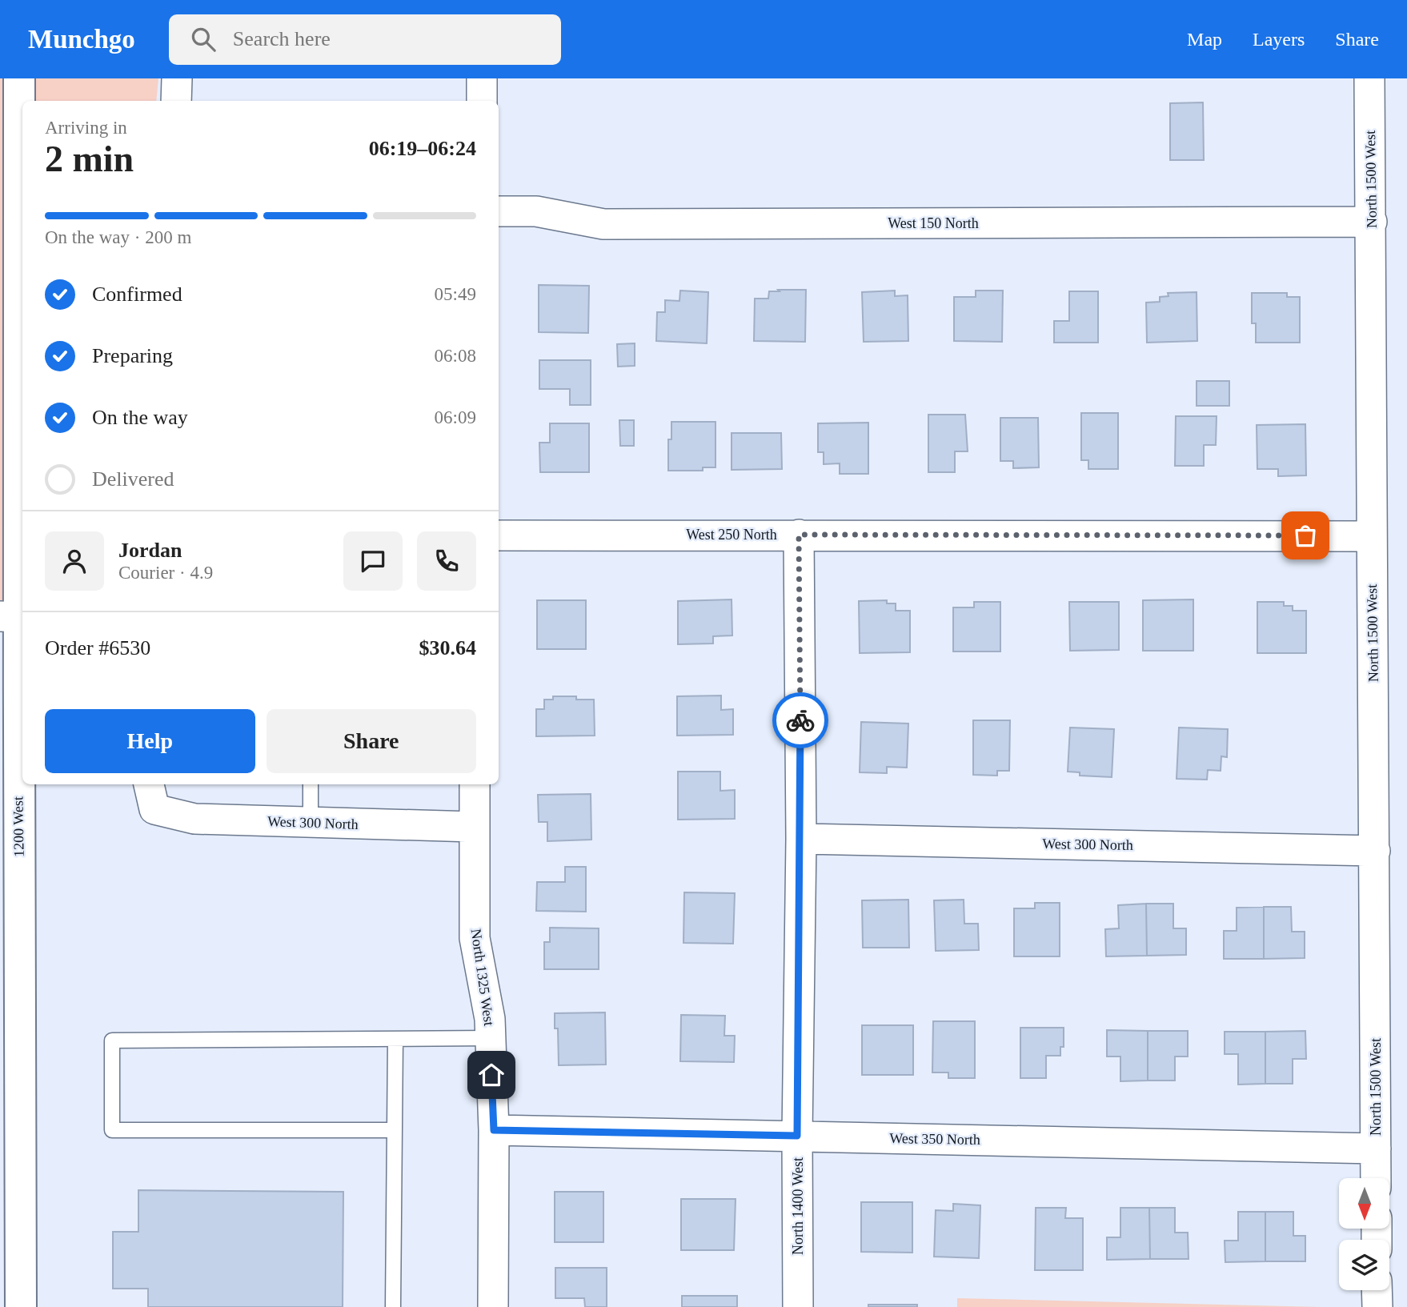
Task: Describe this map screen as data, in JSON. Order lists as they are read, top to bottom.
{
  "streets": {
    "street": [
      "North 1500 West",
      "West 150 North",
      "West 250 North",
      "West 300 North",
      "1200 West",
      "North 1325 West",
      "West 350 North",
      "North 1400 West"
    ]
  },
  "crossings": [
    ["North 1500 West", "West 150 North"],
    ["North 1500 West", "West 250 North"],
    ["North 1500 West", "West 300 North"],
    ["North 1500 West", "West 350 North"],
    ["West 250 North", "North 1400 West"],
    ["West 300 North", "North 1325 West"],
    ["West 300 North", "North 1400 West"],
    ["North 1325 West", "West 350 North"],
    ["West 350 North", "North 1400 West"]
  ],
  "north": "bottom",
  "page": {
    "header": "Munchgo",
    "search": "Search here",
    "nav": ["Map", "Layers", "Share"],
    "heading": ["2 min", "Arriving in", "06:19–06:24"],
    "panel": [
      "Jordan",
      "Courier · 4.9",
      "Order #6530",
      "$30.64"
    ],
    "bar": "On the way · 200 m",
    "list": [
      ["Confirmed", "05:49"],
      ["Preparing", "06:08"],
      ["On the way", "06:09"],
      "Delivered"
    ],
    "buttons": ["Help", "Share"]
  }
}
